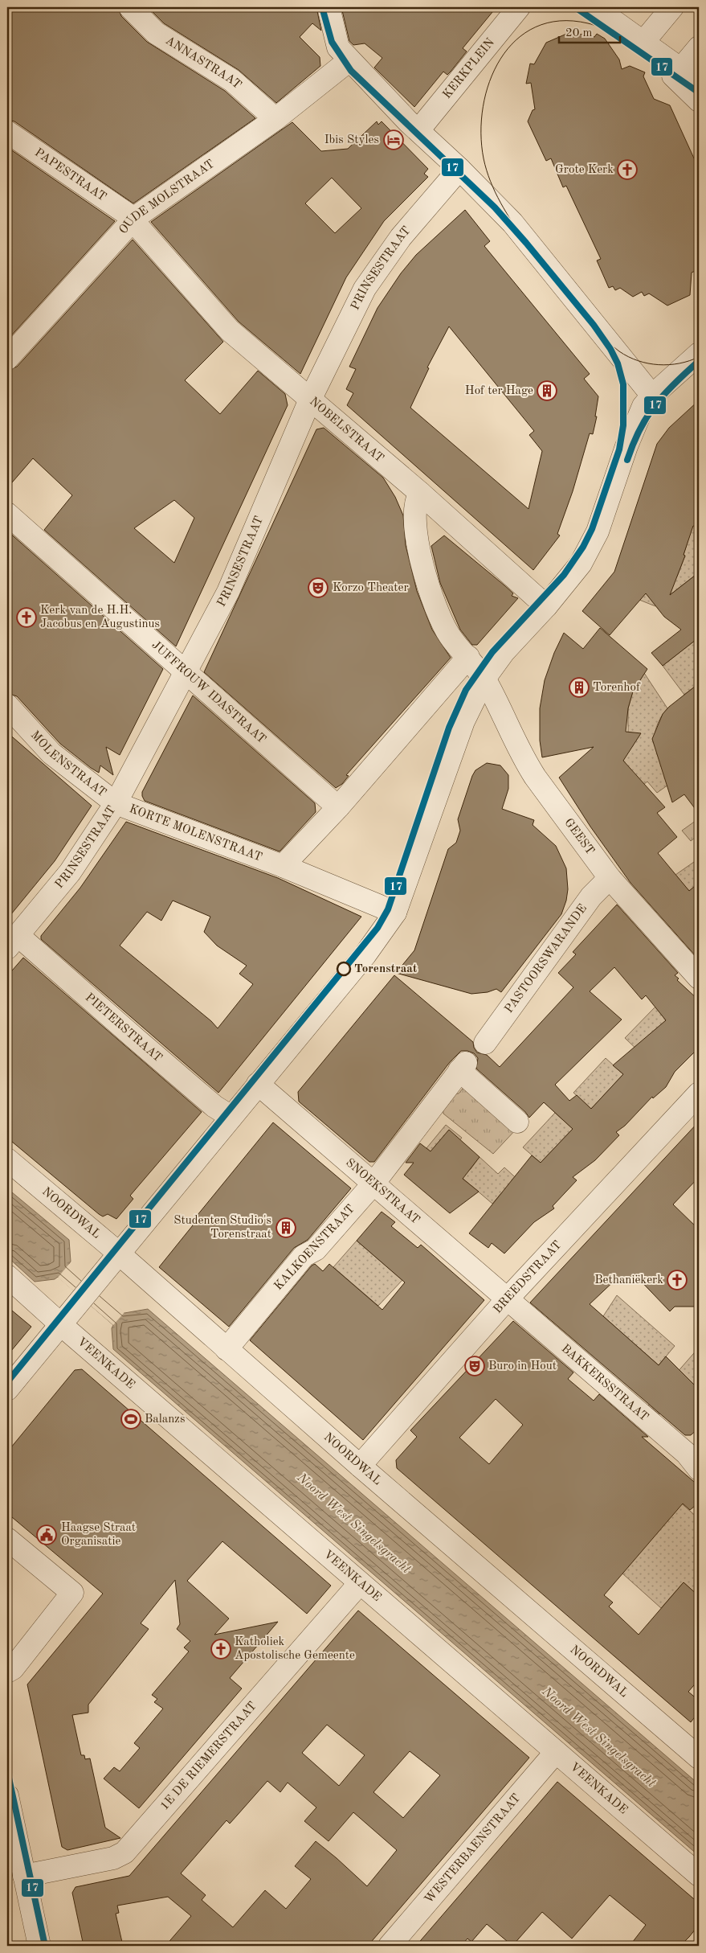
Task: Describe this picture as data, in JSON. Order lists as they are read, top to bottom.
{
  "streets": {
    "street": [
      "ANNASTRAAT",
      "KERKPLEIN",
      "PAPESTRAAT",
      "OUDE MOLSTRAAT",
      "PRINSESTRAAT",
      "NOBELSTRAAT",
      "JUFFROUW IDASTRAAT",
      "MOLENSTRAAT",
      "KORTE MOLENSTRAAT",
      "GEEST",
      "PASTOORSWARANDE",
      "PIETERSTRAAT",
      "SNOEKSTRAAT",
      "NOORDWAL",
      "KALKOENSTRAAT",
      "BREEDSTRAAT",
      "VEENKADE",
      "BAKKERSSTRAAT",
      "1E DE RIEMERSTRAAT",
      "WESTERBAENSTRAAT"
    ]
  },
  "crossings": [
    ["ANNASTRAAT", "OUDE MOLSTRAAT"],
    ["PAPESTRAAT", "OUDE MOLSTRAAT"],
    ["PAPESTRAAT", "NOBELSTRAAT"],
    ["OUDE MOLSTRAAT", "NOBELSTRAAT"],
    ["PRINSESTRAAT", "NOBELSTRAAT"],
    ["PRINSESTRAAT", "JUFFROUW IDASTRAAT"],
    ["PRINSESTRAAT", "MOLENSTRAAT"],
    ["PRINSESTRAAT", "KORTE MOLENSTRAAT"],
    ["PRINSESTRAAT", "PIETERSTRAAT"],
    ["MOLENSTRAAT", "KORTE MOLENSTRAAT"],
    ["GEEST", "PASTOORSWARANDE"],
    ["SNOEKSTRAAT", "KALKOENSTRAAT"],
    ["SNOEKSTRAAT", "BREEDSTRAAT"],
    ["SNOEKSTRAAT", "BAKKERSSTRAAT"],
    ["NOORDWAL", "KALKOENSTRAAT"],
    ["NOORDWAL", "BREEDSTRAAT"],
    ["BREEDSTRAAT", "BAKKERSSTRAAT"],
    ["VEENKADE", "1E DE RIEMERSTRAAT"],
    ["VEENKADE", "WESTERBAENSTRAAT"]
  ],
  "water": ["Noord West Singelsgracht"],
  "places": {
    "hotel": ["Ibis Styles"],
    "church": [
      "Grote Kerk",
      "Kerk van de H.H. Jacobus en Augustinus",
      "Bethaniëkerk",
      "Katholiek Apostolische Gemeente"
    ],
    "building": ["Hof ter Hage", "Torenhof", "Studenten Studio's Torenstraat"],
    "theatre": ["Korzo Theater", "Buro in Hout"],
    "other": ["Torenstraat"],
    "sports": ["Balanzs"],
    "public building": ["Haagse Straat Organisatie"]
  },
  "lines": ["transit line 17"],
  "scale_bar": "20 m"
}
